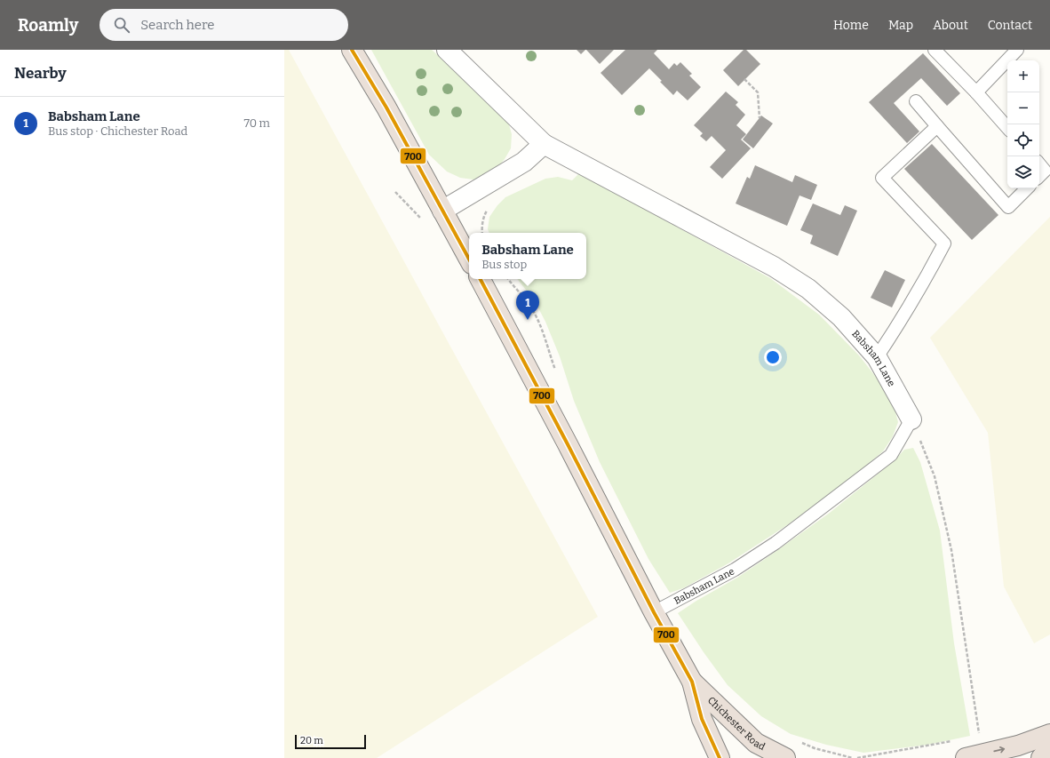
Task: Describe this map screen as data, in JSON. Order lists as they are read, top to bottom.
{
  "streets": {
    "highway": ["Chichester Road"],
    "street": ["Babsham Lane"]
  },
  "crossings": [
    ["Babsham Lane", "Chichester Road"]
  ],
  "lines": ["transit line 700"],
  "scale_bar": "20 m",
  "page": {
    "header": "Roamly",
    "search": "Search here",
    "nav": [
      "Home",
      "Map",
      "About",
      "Contact"
    ],
    "heading": "Nearby",
    "map_buttons": ["+", "−"],
    "list": [
      {
        "mark": "1",
        "name": "Babsham Lane",
        "note": "Bus stop · Chichester Road",
        "value": "70 m"
      }
    ],
    "popup": ["Babsham Lane", "Bus stop"],
    "pins": "1",
    "scale": "20 m"
  }
}
